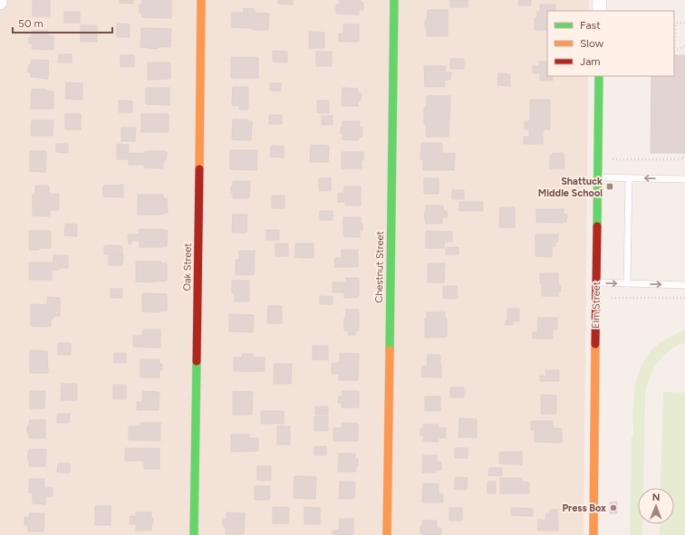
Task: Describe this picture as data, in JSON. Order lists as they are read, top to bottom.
{
  "streets": {
    "street": ["Oak Street", "Chestnut Street", "Elm Street"]
  },
  "places": {
    "transit": ["Shattuck Middle School"],
    "other": ["Press Box"]
  },
  "legend": ["Fast", "Slow", "Jam"],
  "scale_bar": "50 m",
  "north": "top"
}
